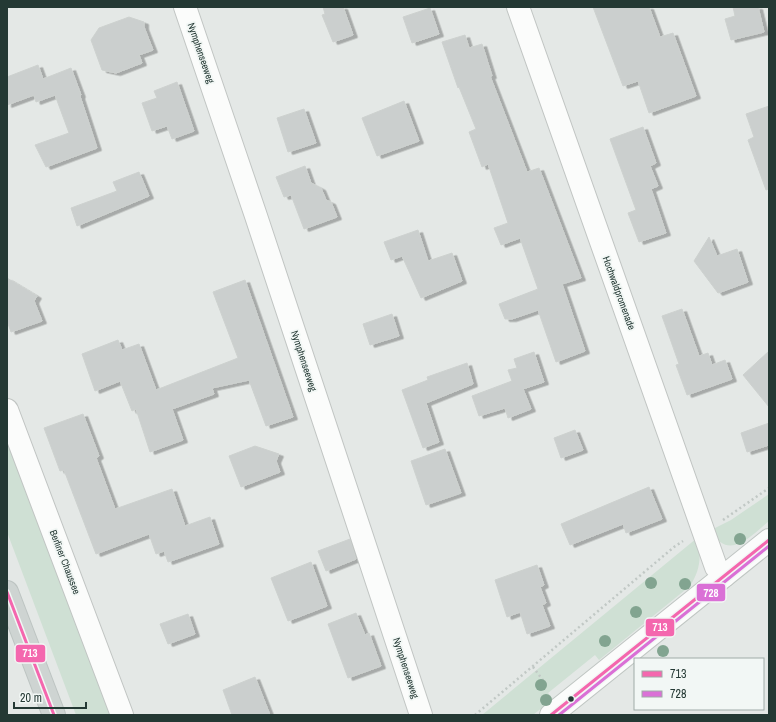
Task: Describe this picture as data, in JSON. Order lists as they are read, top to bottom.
{
  "streets": {
    "street": ["Nymphenseeweg", "Hochwaldpromenade", "Berliner Chaussee"]
  },
  "lines": ["transit line 713", "transit line 728"],
  "legend": ["713", "728"],
  "scale_bar": "20 m"
}
